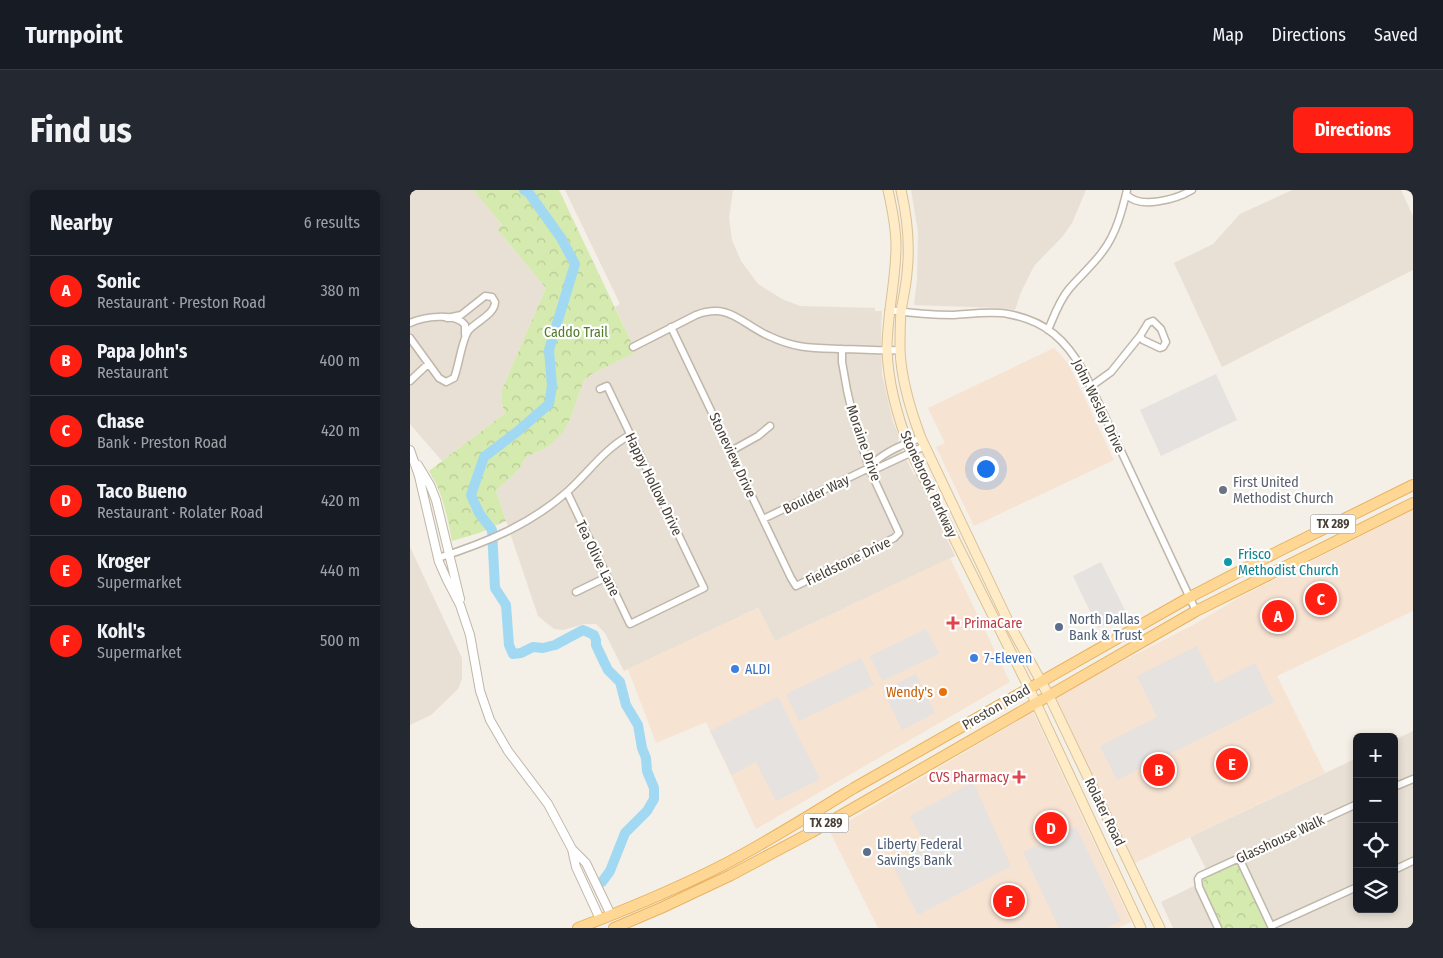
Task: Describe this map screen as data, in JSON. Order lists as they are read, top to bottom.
{
  "streets": {
    "main road": [
      "Stonebrook Parkway",
      "TX 289",
      "Preston Road",
      "Rolater Road"
    ],
    "street": [
      "John Wesley Drive",
      "Moraine Drive",
      "Stoneview Drive",
      "Happy Hollow Drive",
      "Boulder Way",
      "Tea Olive Lane",
      "Fieldstone Drive",
      "Glasshouse Walk"
    ]
  },
  "crossings": [
    ["John Wesley Drive", "Stonebrook Parkway"],
    ["John Wesley Drive", "Preston Road"],
    ["Moraine Drive", "Boulder Way"],
    ["Moraine Drive", "Fieldstone Drive"],
    ["Stoneview Drive", "Boulder Way"],
    ["Stoneview Drive", "Fieldstone Drive"],
    ["Happy Hollow Drive", "Tea Olive Lane"],
    ["Stonebrook Parkway", "Boulder Way"],
    ["Stonebrook Parkway", "Preston Road"],
    ["Stonebrook Parkway", "Rolater Road"],
    ["Preston Road", "Rolater Road"]
  ],
  "parks": ["Caddo Trail"],
  "places": {
    "other": [
      "First United Methodist Church",
      "Frisco Methodist Church",
      "North Dallas Bank & Trust",
      "7-Eleven",
      "ALDI",
      "Wendy's",
      "Liberty Federal Savings Bank"
    ],
    "health": ["PrimaCare", "CVS Pharmacy"]
  },
  "page": {
    "header": "Turnpoint",
    "nav": ["Map", "Directions", "Saved"],
    "buttons": "Directions",
    "title": "Find us",
    "heading": ["Nearby", "6 results"],
    "list": [
      {
        "mark": "A",
        "name": "Sonic",
        "note": "Restaurant · Preston Road",
        "value": "380 m"
      },
      {
        "mark": "B",
        "name": "Papa John's",
        "note": "Restaurant",
        "value": "400 m"
      },
      {
        "mark": "C",
        "name": "Chase",
        "note": "Bank · Preston Road",
        "value": "420 m"
      },
      {
        "mark": "D",
        "name": "Taco Bueno",
        "note": "Restaurant · Rolater Road",
        "value": "420 m"
      },
      {
        "mark": "E",
        "name": "Kroger",
        "note": "Supermarket",
        "value": "440 m"
      },
      {
        "mark": "F",
        "name": "Kohl's",
        "note": "Supermarket",
        "value": "500 m"
      }
    ],
    "pins": [
      "C",
      "A",
      "E",
      "B",
      "D",
      "F"
    ],
    "map_buttons": ["+", "−"]
  }
}
